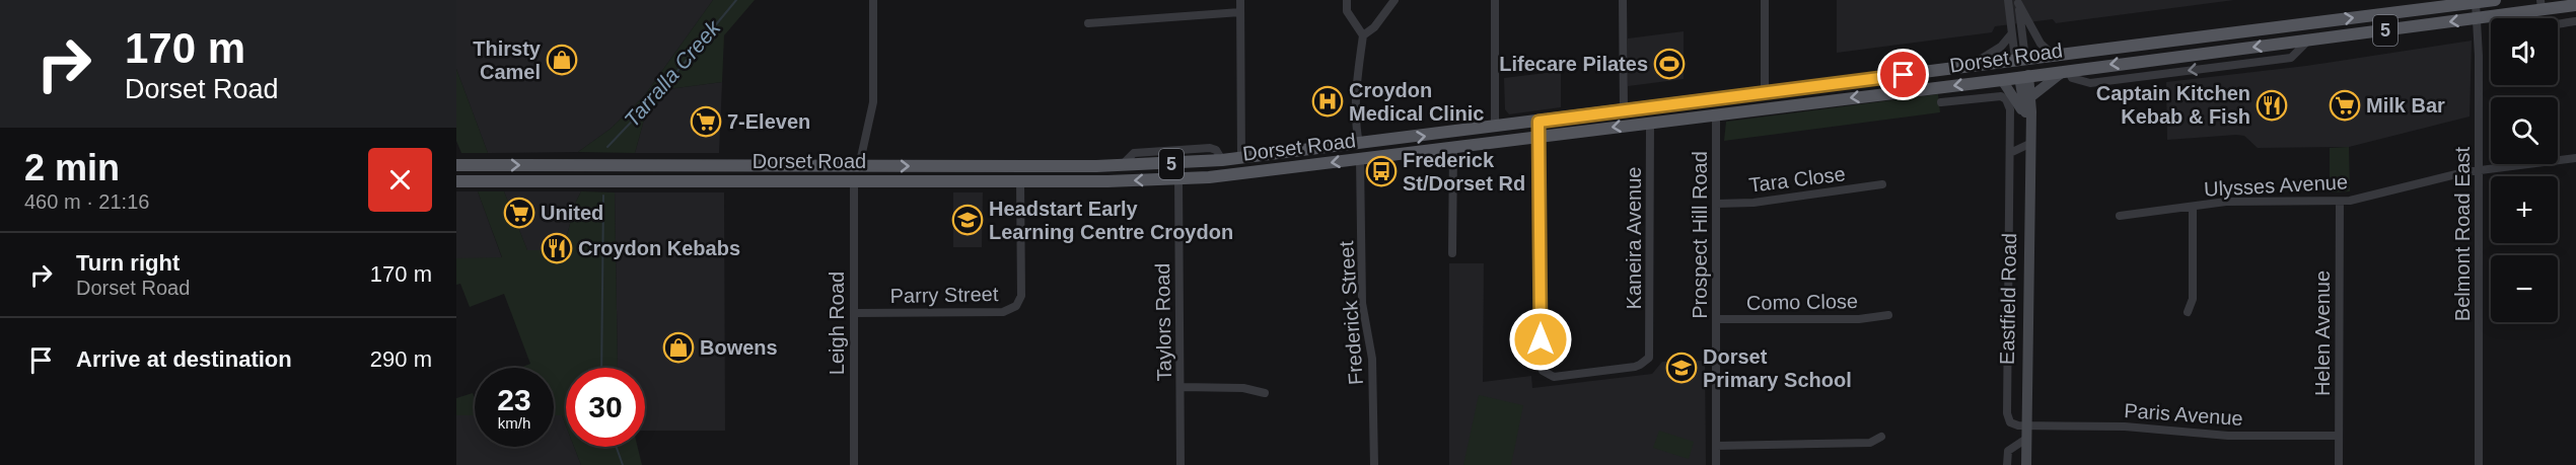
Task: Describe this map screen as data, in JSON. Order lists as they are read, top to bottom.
{
  "streets": {
    "main road": ["5", "Dorset Road", "Eastfield Road"],
    "street": [
      "Tara Close",
      "Ulysses Avenue",
      "Belmont Road East",
      "Prospect Hill Road",
      "Kaneira Avenue",
      "Parry Street",
      "Como Close",
      "Frederick Street",
      "Taylors Road",
      "Leigh Road",
      "Helen Avenue",
      "Paris Avenue"
    ]
  },
  "crossings": [
    ["Dorset Road", "Belmont Road East"],
    ["Dorset Road", "Prospect Hill Road"],
    ["Dorset Road", "Kaneira Avenue"],
    ["Dorset Road", "Parry Street"],
    ["Dorset Road", "Eastfield Road"],
    ["Dorset Road", "Frederick Street"],
    ["Dorset Road", "Taylors Road"],
    ["Dorset Road", "Leigh Road"],
    ["Tara Close", "Prospect Hill Road"],
    ["Ulysses Avenue", "Belmont Road East"],
    ["Ulysses Avenue", "Helen Avenue"],
    ["Prospect Hill Road", "Como Close"],
    ["Parry Street", "Leigh Road"],
    ["Eastfield Road", "Paris Avenue"],
    ["Helen Avenue", "Paris Avenue"]
  ],
  "water": ["Tarralla Creek"],
  "places": {
    "shop": ["Thirsty Camel", "Bowens"],
    "sports": ["Lifecare Pilates"],
    "hospital": ["Croydon Medical Clinic"],
    "restaurant": ["Captain Kitchen Kebab & Fish", "Croydon Kebabs"],
    "supermarket": ["Milk Bar", "7-Eleven", "United"],
    "bus stop": ["Frederick St/Dorset Rd"],
    "school or university": ["Headstart Early Learning Centre Croydon", "Dorset Primary School"]
  },
  "page": {
    "turn": ["170 m", "Dorset Road"],
    "map_buttons": ["+", "−"],
    "heading": ["2 min", "460 m · 21:16"],
    "list": [
      {
        "name": "Turn right",
        "note": "Dorset Road",
        "value": "170 m"
      },
      {
        "name": "Arrive at destination",
        "value": "290 m"
      }
    ],
    "speed": "23 km/h",
    "limit": "30"
  }
}
